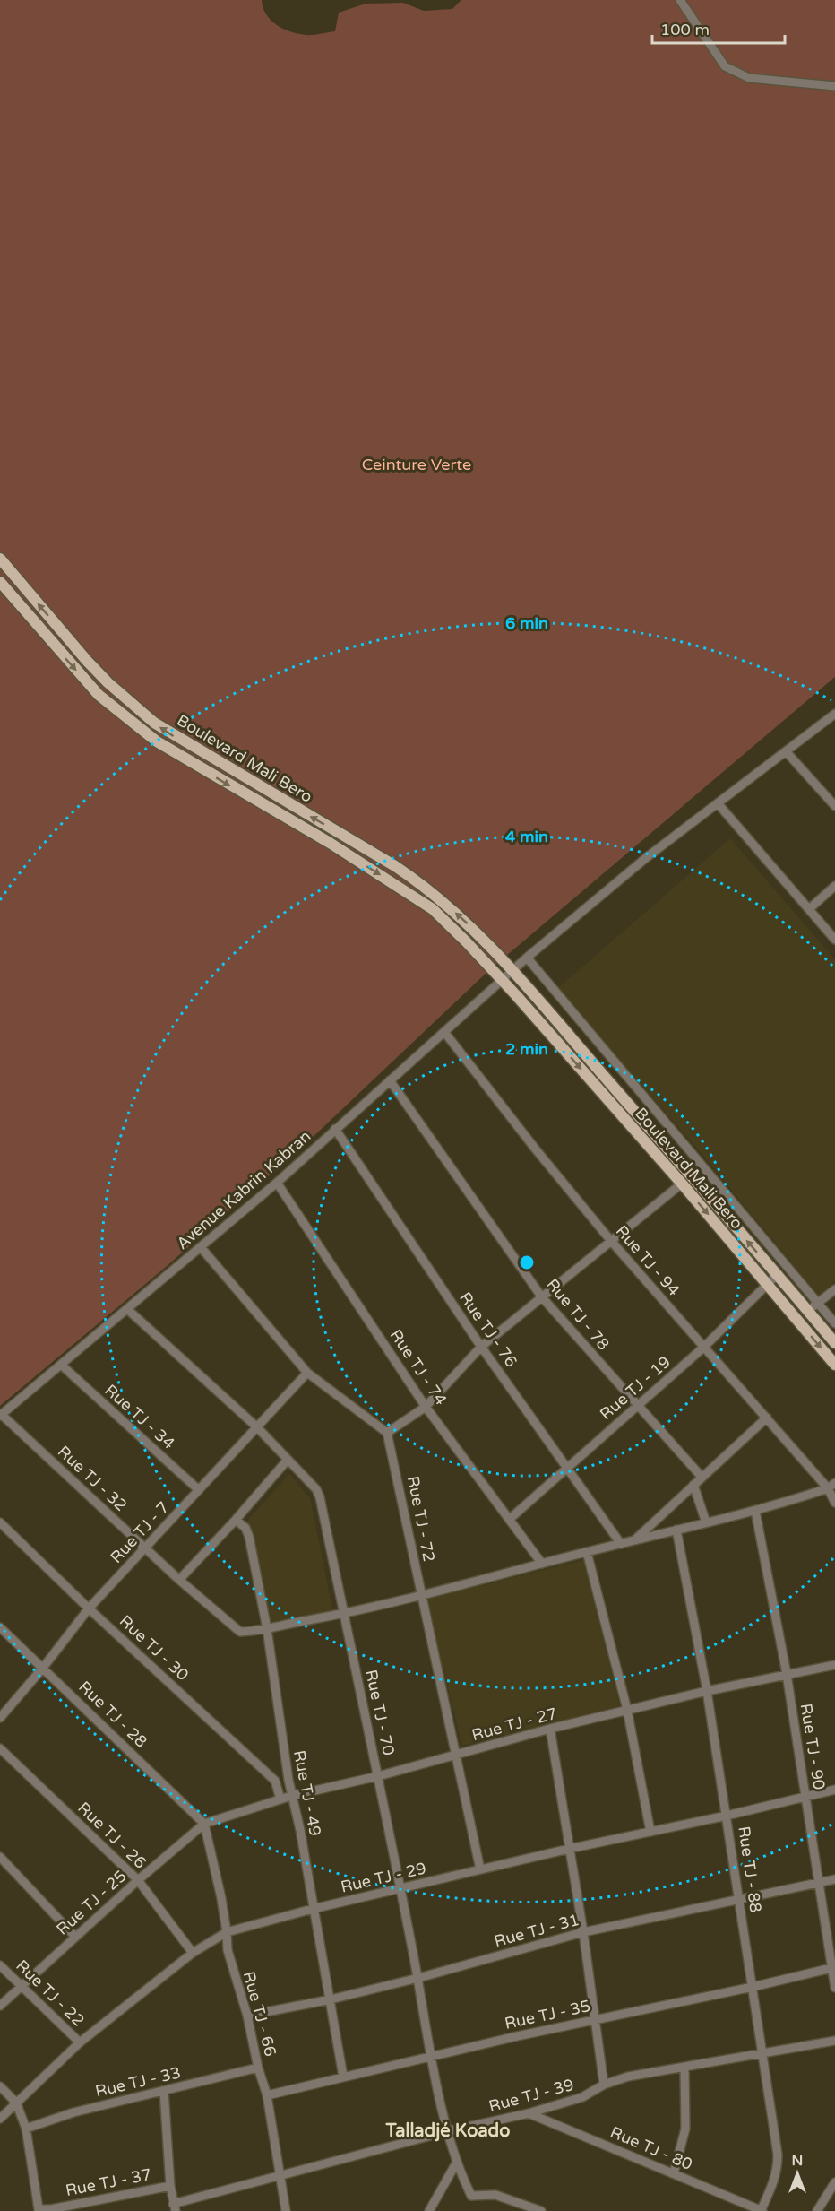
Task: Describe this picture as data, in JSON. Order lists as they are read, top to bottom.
{
  "streets": {
    "main road": ["Boulevard Mali Bero"],
    "street": [
      "Avenue Kabrin Kabran",
      "Rue TJ - 94",
      "Rue TJ - 78",
      "Rue TJ - 76",
      "Rue TJ - 74",
      "Rue TJ - 19",
      "Rue TJ - 34",
      "Rue TJ - 32",
      "Rue TJ - 72",
      "Rue TJ - 7",
      "Rue TJ - 30",
      "Rue TJ - 70",
      "Rue TJ - 28",
      "Rue TJ - 27",
      "Rue TJ - 90",
      "Rue TJ - 49",
      "Rue TJ - 26",
      "Rue TJ - 88",
      "Rue TJ - 29",
      "Rue TJ - 25",
      "Rue TJ - 31",
      "Rue TJ - 22",
      "Rue TJ - 66",
      "Rue TJ - 35",
      "Rue TJ - 33",
      "Rue TJ - 39",
      "Rue TJ - 80",
      "Rue TJ - 37"
    ]
  },
  "crossings": [
    ["Boulevard Mali Bero", "Avenue Kabrin Kabran"],
    ["Boulevard Mali Bero", "Rue TJ - 19"],
    ["Avenue Kabrin Kabran", "Rue TJ - 94"],
    ["Avenue Kabrin Kabran", "Rue TJ - 78"],
    ["Avenue Kabrin Kabran", "Rue TJ - 76"],
    ["Avenue Kabrin Kabran", "Rue TJ - 74"],
    ["Avenue Kabrin Kabran", "Rue TJ - 34"],
    ["Avenue Kabrin Kabran", "Rue TJ - 32"],
    ["Avenue Kabrin Kabran", "Rue TJ - 70"],
    ["Rue TJ - 94", "Rue TJ - 19"],
    ["Rue TJ - 94", "Rue TJ - 32"],
    ["Rue TJ - 78", "Rue TJ - 19"],
    ["Rue TJ - 76", "Rue TJ - 19"],
    ["Rue TJ - 76", "Rue TJ - 32"],
    ["Rue TJ - 74", "Rue TJ - 19"],
    ["Rue TJ - 74", "Rue TJ - 32"],
    ["Rue TJ - 34", "Rue TJ - 7"],
    ["Rue TJ - 32", "Rue TJ - 72"],
    ["Rue TJ - 32", "Rue TJ - 7"],
    ["Rue TJ - 32", "Rue TJ - 70"],
    ["Rue TJ - 32", "Rue TJ - 90"],
    ["Rue TJ - 32", "Rue TJ - 49"],
    ["Rue TJ - 32", "Rue TJ - 88"],
    ["Rue TJ - 72", "Rue TJ - 27"],
    ["Rue TJ - 72", "Rue TJ - 29"],
    ["Rue TJ - 7", "Rue TJ - 30"],
    ["Rue TJ - 7", "Rue TJ - 70"],
    ["Rue TJ - 7", "Rue TJ - 28"],
    ["Rue TJ - 30", "Rue TJ - 27"],
    ["Rue TJ - 70", "Rue TJ - 27"],
    ["Rue TJ - 70", "Rue TJ - 29"],
    ["Rue TJ - 70", "Rue TJ - 31"],
    ["Rue TJ - 70", "Rue TJ - 35"],
    ["Rue TJ - 70", "Rue TJ - 39"],
    ["Rue TJ - 28", "Rue TJ - 27"],
    ["Rue TJ - 28", "Rue TJ - 25"],
    ["Rue TJ - 28", "Rue TJ - 66"],
    ["Rue TJ - 27", "Rue TJ - 90"],
    ["Rue TJ - 27", "Rue TJ - 49"],
    ["Rue TJ - 27", "Rue TJ - 88"],
    ["Rue TJ - 27", "Rue TJ - 25"],
    ["Rue TJ - 27", "Rue TJ - 66"],
    ["Rue TJ - 90", "Rue TJ - 29"],
    ["Rue TJ - 90", "Rue TJ - 31"],
    ["Rue TJ - 90", "Rue TJ - 35"],
    ["Rue TJ - 49", "Rue TJ - 29"],
    ["Rue TJ - 49", "Rue TJ - 31"],
    ["Rue TJ - 49", "Rue TJ - 35"],
    ["Rue TJ - 26", "Rue TJ - 29"],
    ["Rue TJ - 26", "Rue TJ - 25"],
    ["Rue TJ - 88", "Rue TJ - 29"],
    ["Rue TJ - 88", "Rue TJ - 31"],
    ["Rue TJ - 88", "Rue TJ - 35"],
    ["Rue TJ - 88", "Rue TJ - 39"],
    ["Rue TJ - 88", "Rue TJ - 80"],
    ["Rue TJ - 29", "Rue TJ - 22"],
    ["Rue TJ - 29", "Rue TJ - 66"],
    ["Rue TJ - 25", "Rue TJ - 22"],
    ["Rue TJ - 25", "Rue TJ - 66"],
    ["Rue TJ - 31", "Rue TJ - 66"],
    ["Rue TJ - 66", "Rue TJ - 35"],
    ["Rue TJ - 66", "Rue TJ - 33"],
    ["Rue TJ - 66", "Rue TJ - 39"],
    ["Rue TJ - 39", "Rue TJ - 80"]
  ],
  "districts": ["Talladjé Koado"],
  "parks": ["Ceinture Verte"],
  "scale_bar": "100 m",
  "north": "top",
  "rings": ["6 min", "4 min", "2 min"]
}
